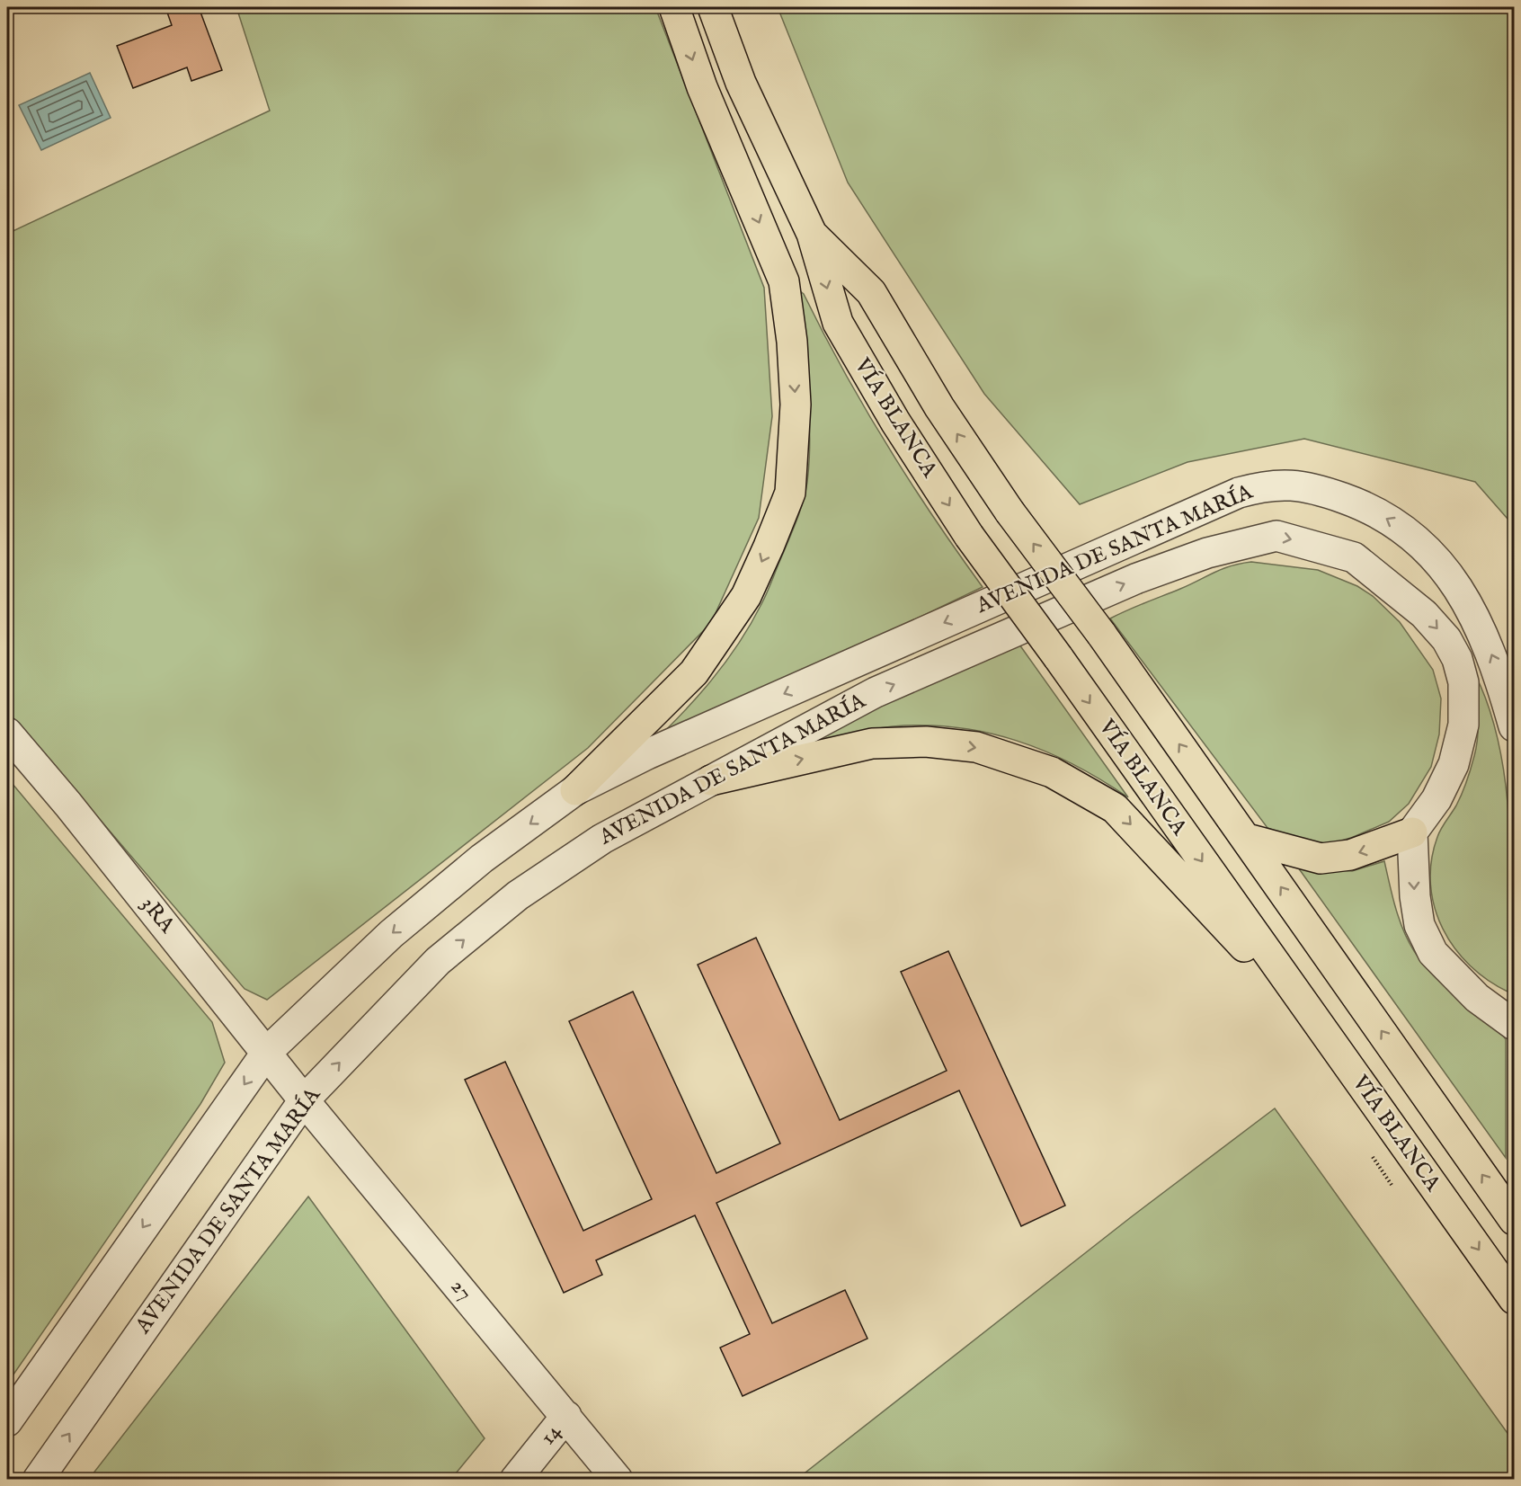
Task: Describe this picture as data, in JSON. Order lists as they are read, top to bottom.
{
  "streets": {
    "highway": ["VÍA BLANCA"],
    "street": [
      "AVENIDA DE SANTA MARÍA",
      "3RA",
      "27",
      "14"
    ]
  },
  "crossings": [
    ["AVENIDA DE SANTA MARÍA", "3RA"],
    ["AVENIDA DE SANTA MARÍA", "27"],
    ["3RA", "27"],
    ["27", "14"]
  ]
}
